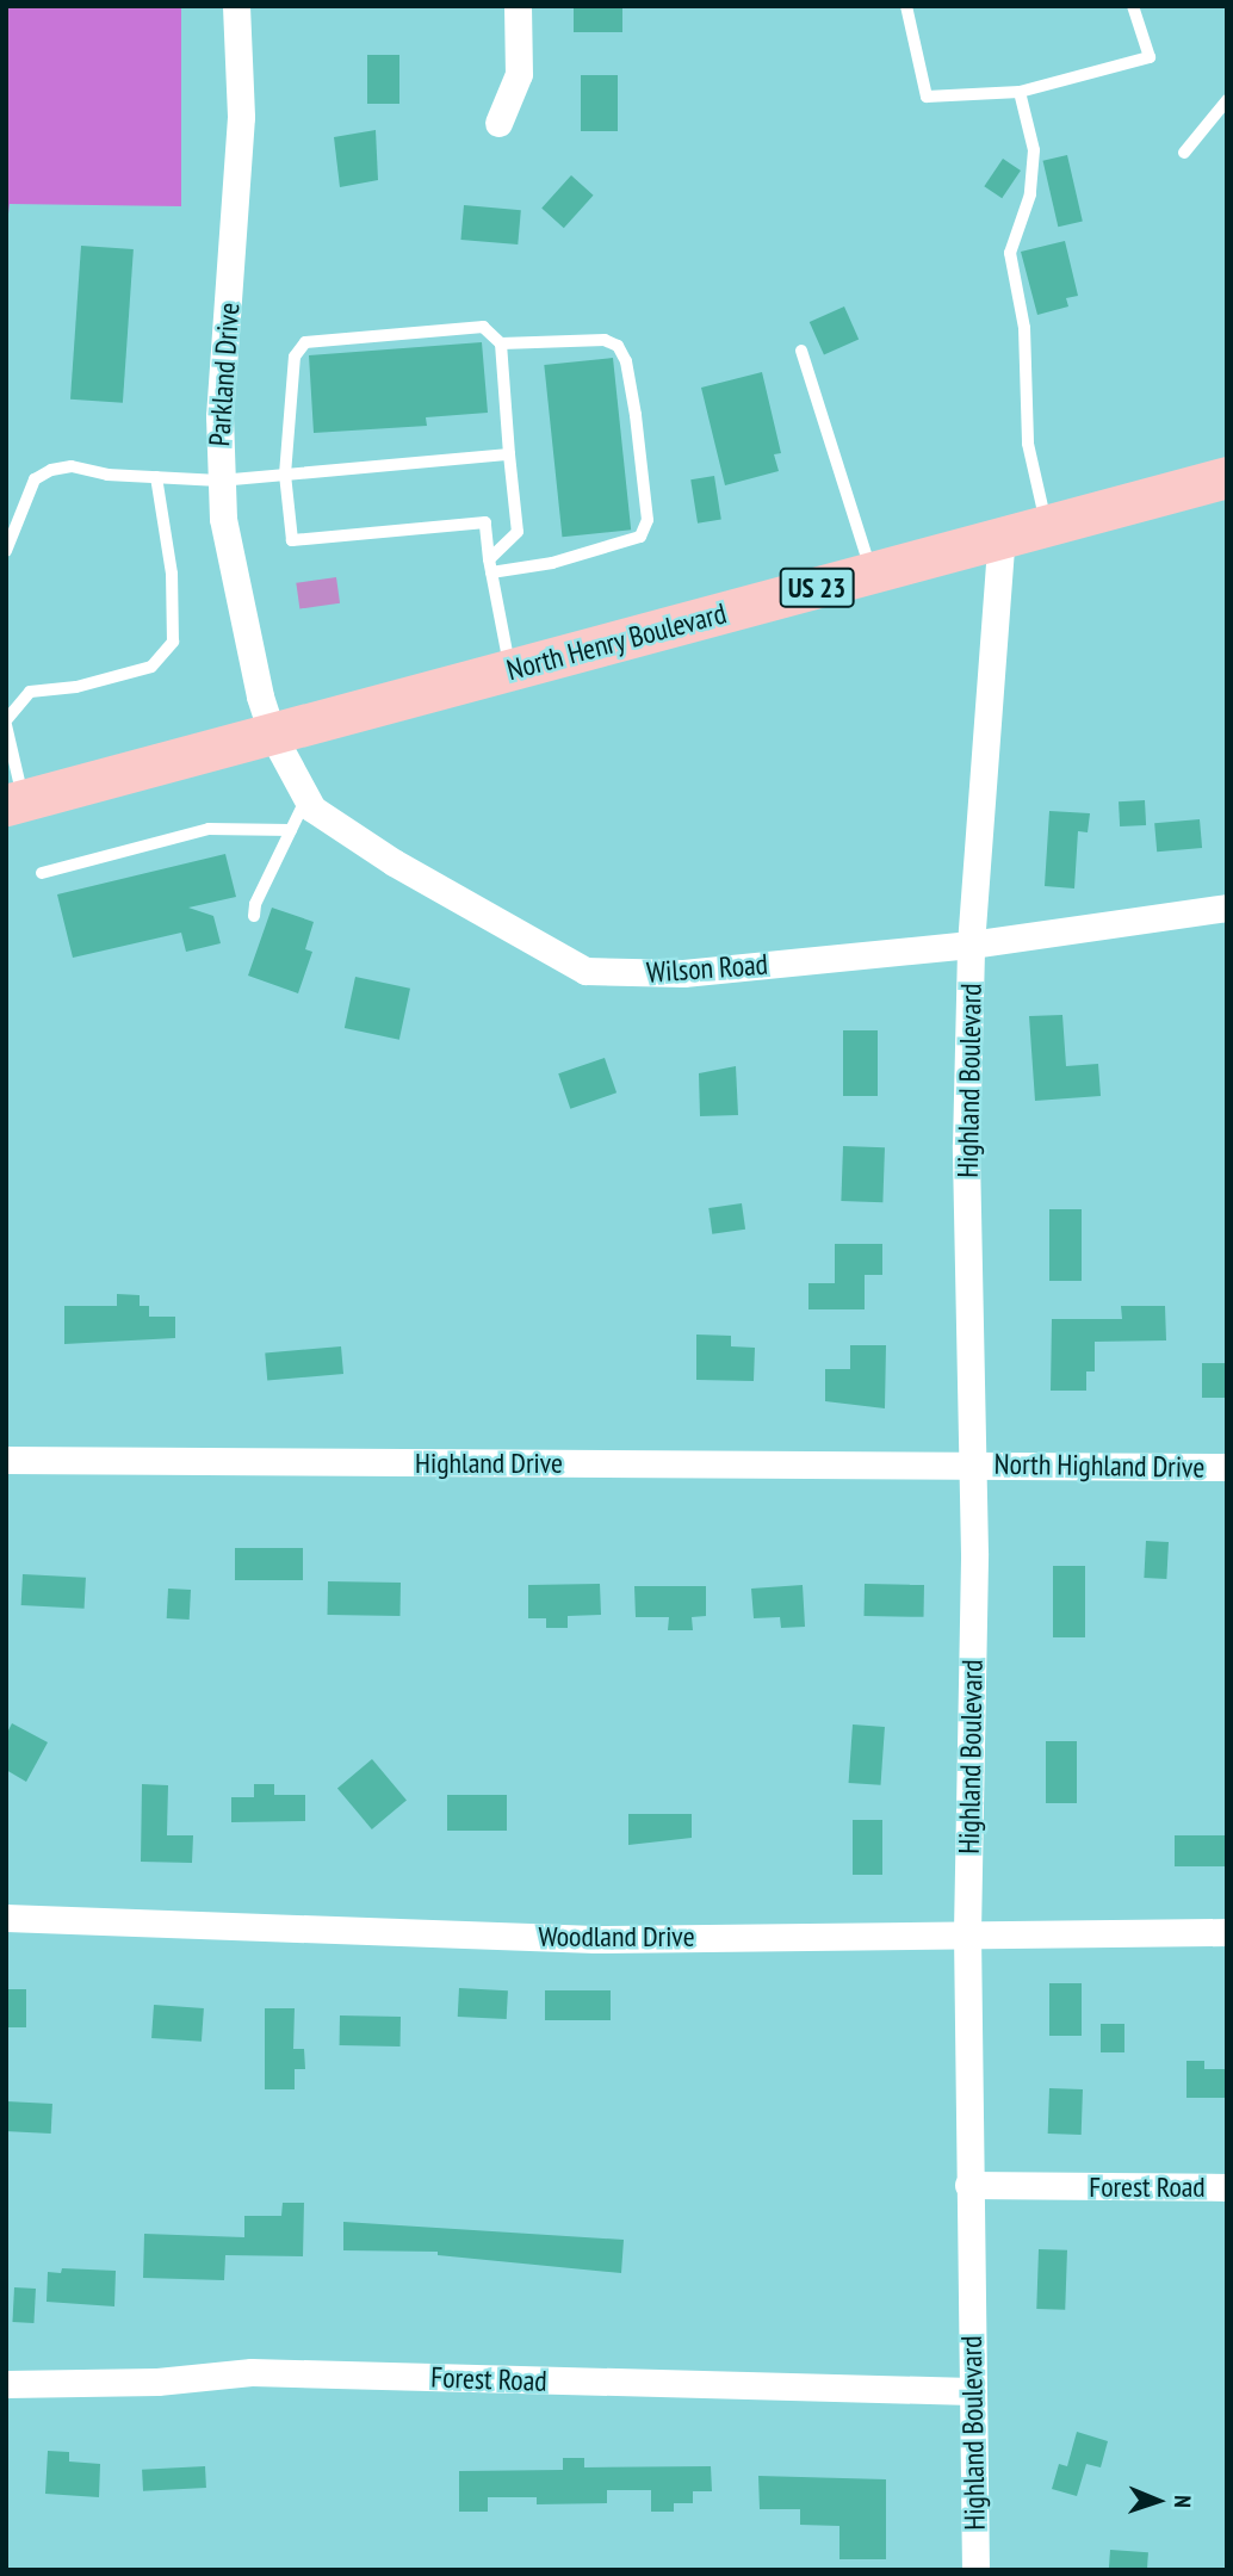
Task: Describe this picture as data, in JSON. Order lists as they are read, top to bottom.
{
  "streets": {
    "main road": ["US 23", "North Henry Boulevard"],
    "street": [
      "Parkland Drive",
      "Wilson Road",
      "Highland Boulevard",
      "Highland Drive",
      "North Highland Drive",
      "Woodland Drive",
      "Forest Road"
    ]
  },
  "crossings": [
    ["Parkland Drive", "North Henry Boulevard"],
    ["Parkland Drive", "Wilson Road"],
    ["North Henry Boulevard", "Wilson Road"],
    ["North Henry Boulevard", "Highland Boulevard"],
    ["Wilson Road", "Highland Boulevard"],
    ["Highland Boulevard", "Highland Drive"],
    ["Highland Boulevard", "North Highland Drive"],
    ["Highland Boulevard", "Woodland Drive"],
    ["Highland Boulevard", "Forest Road"],
    ["Highland Drive", "North Highland Drive"]
  ],
  "north": "right"
}
